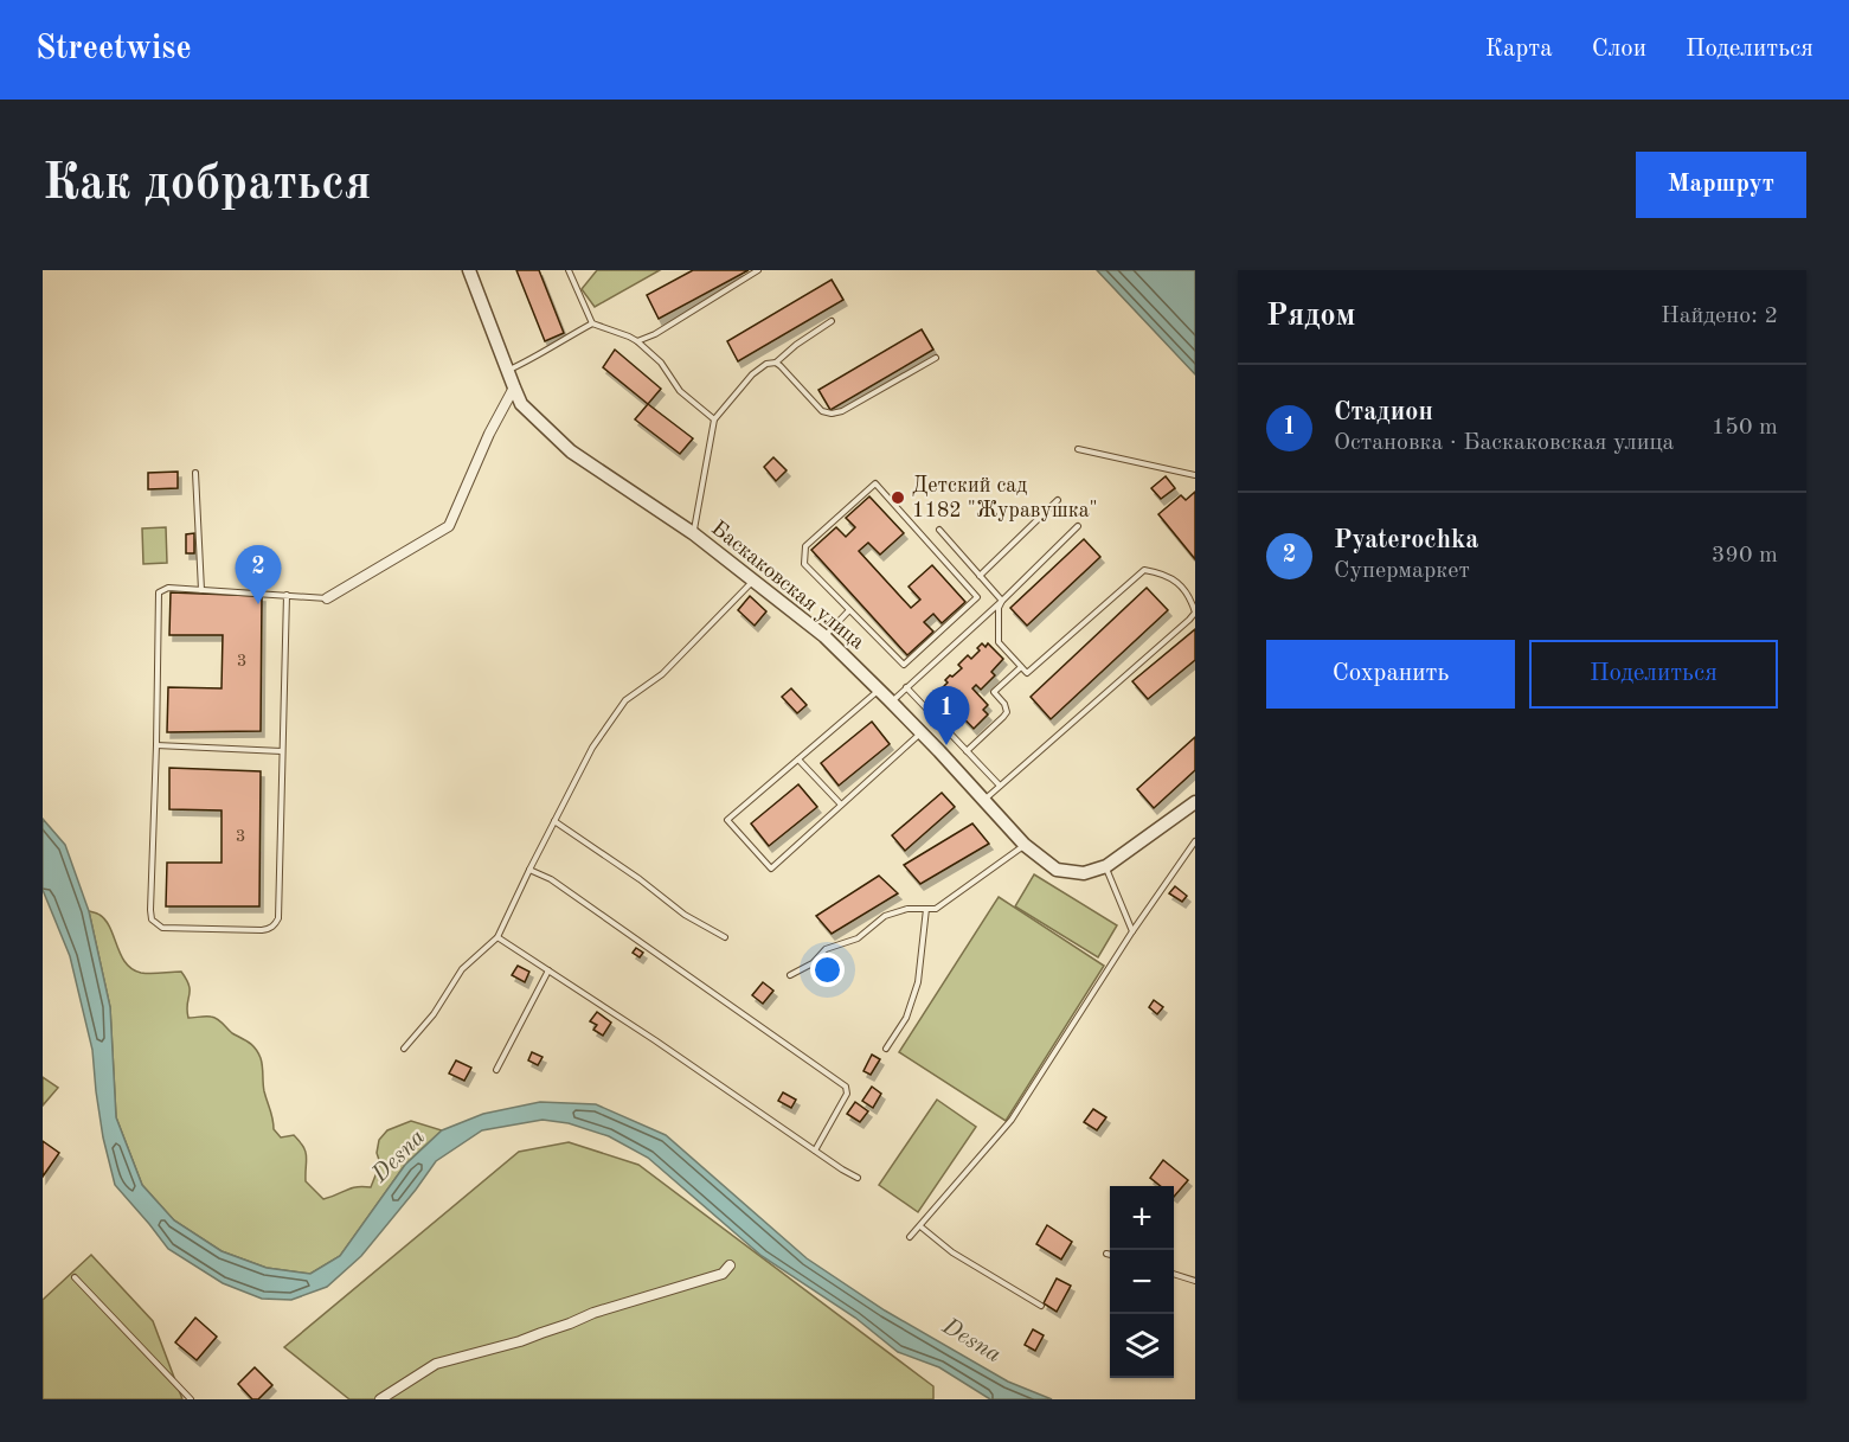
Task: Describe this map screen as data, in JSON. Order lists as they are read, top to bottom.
{
  "streets": {
    "street": ["Баскаковская улица"]
  },
  "water": ["Desna"],
  "places": ["Детский сад 1182 \"Журавушка\""],
  "house_numbers": ["3", "3"],
  "page": {
    "header": "Streetwise",
    "nav": ["Карта", "Слои", "Поделиться"],
    "buttons": [
      "Маршрут",
      ["Сохранить", "Поделиться"]
    ],
    "title": "Как добраться",
    "heading": ["Рядом", "Найдено: 2"],
    "list": [
      {
        "mark": "1",
        "name": "Стадион",
        "note": "Остановка · Баскаковская улица",
        "value": "150 m"
      },
      {
        "mark": "2",
        "name": "Pyaterochka",
        "note": "Супермаркет",
        "value": "390 m"
      }
    ],
    "pins": ["2", "1"],
    "map_buttons": ["+", "−"]
  }
}
